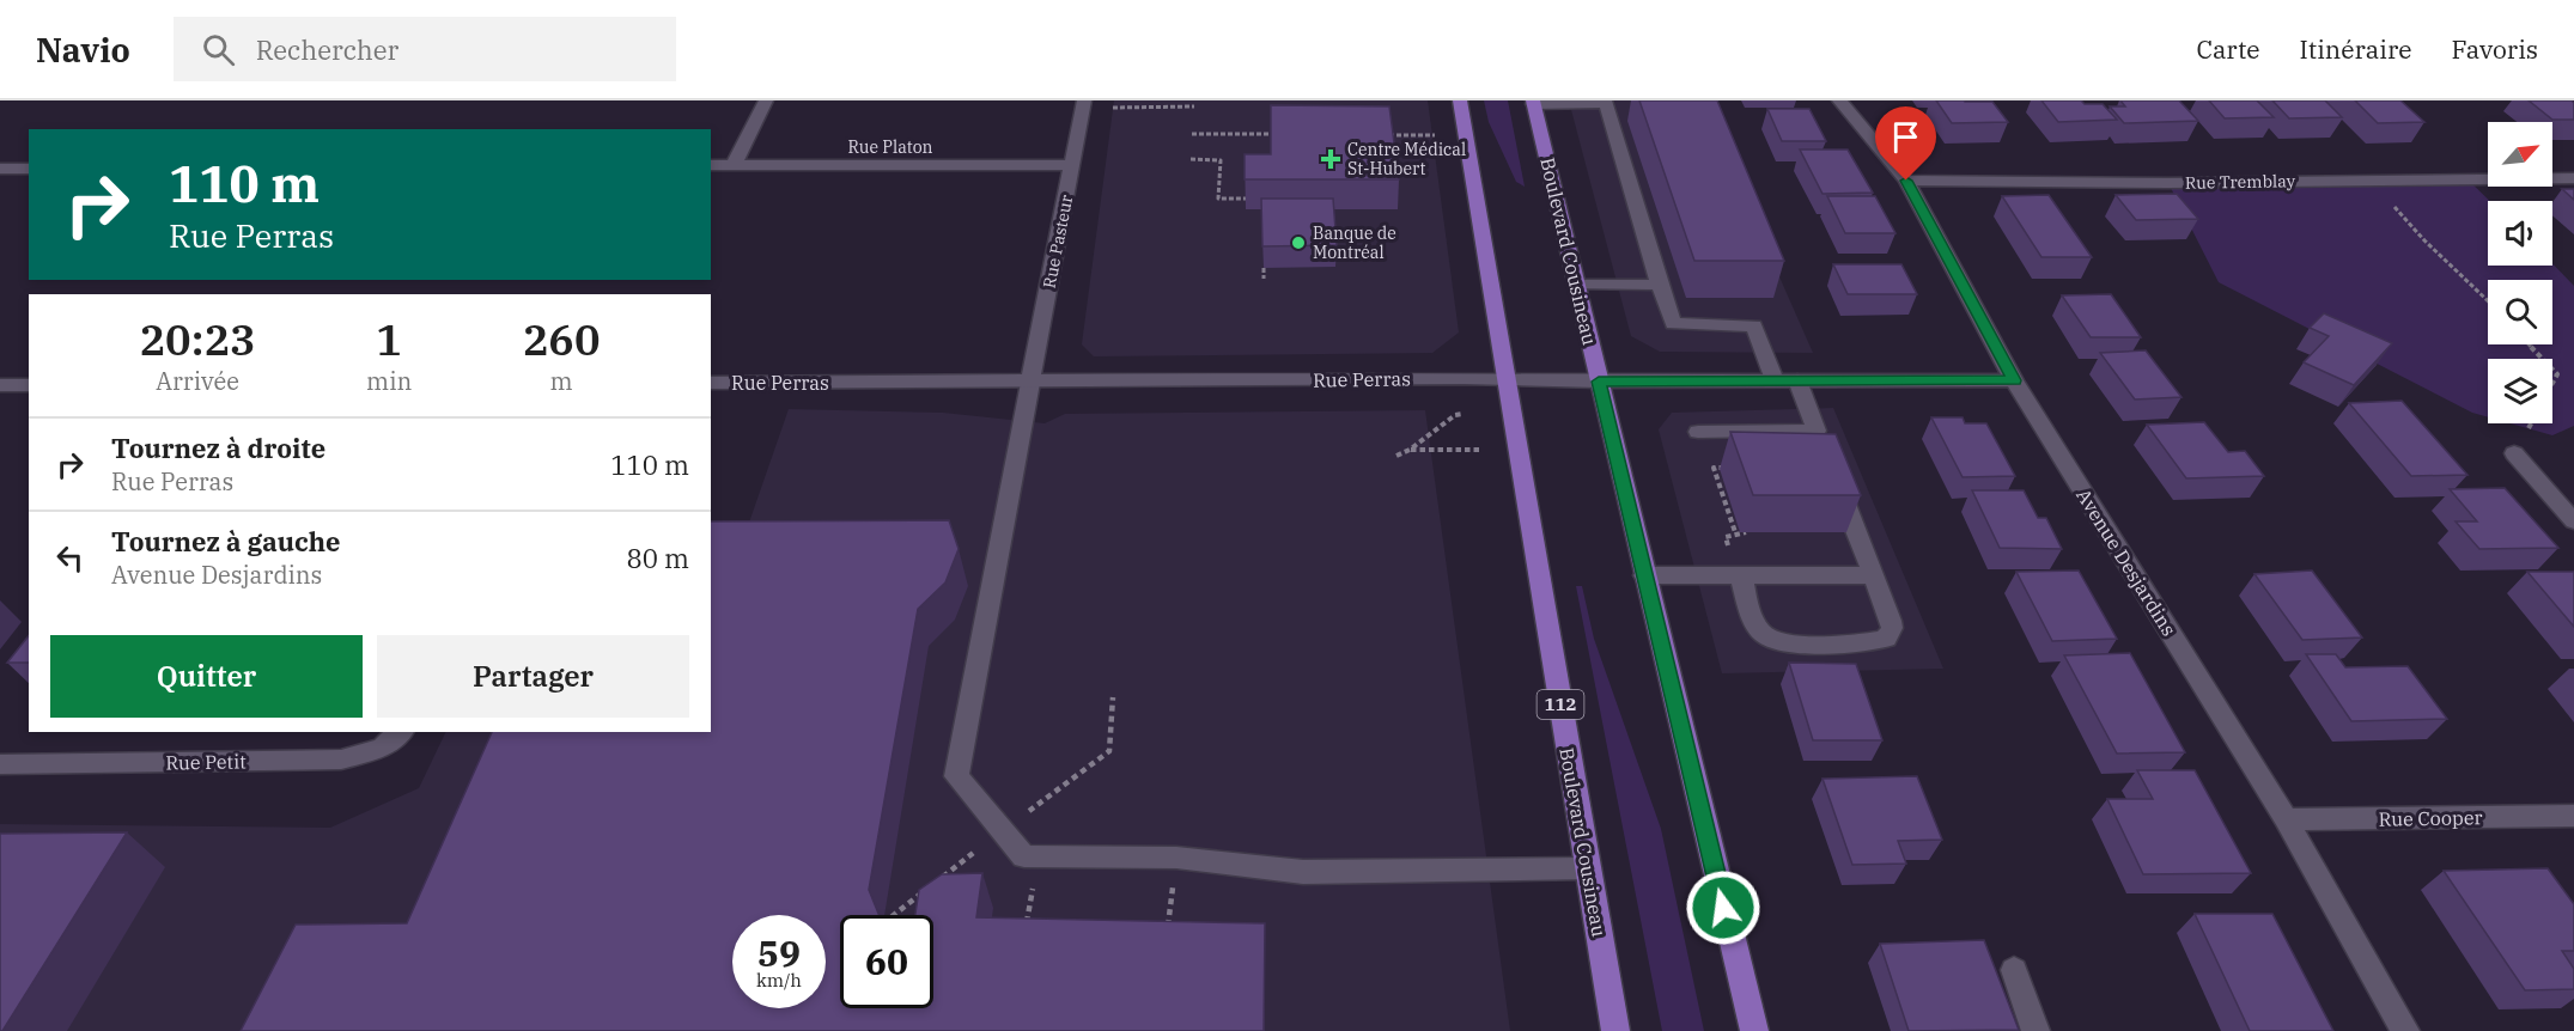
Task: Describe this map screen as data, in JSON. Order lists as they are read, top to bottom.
{
  "streets": {
    "main road": ["Boulevard Cousineau", "112"],
    "street": [
      "Rue Platon",
      "Rue Tremblay",
      "Rue Pasteur",
      "Rue Perras",
      "Avenue Desjardins",
      "Rue Petit",
      "Rue Cooper"
    ]
  },
  "crossings": [
    ["Rue Platon", "Rue Pasteur"],
    ["Rue Tremblay", "Avenue Desjardins"],
    ["Rue Pasteur", "Rue Perras"],
    ["Boulevard Cousineau", "Rue Perras"],
    ["Rue Perras", "Avenue Desjardins"],
    ["Avenue Desjardins", "Rue Cooper"]
  ],
  "places": {
    "health": ["Centre Médical St-Hubert"],
    "other": ["Banque de Montréal"]
  },
  "north": "top right",
  "page": {
    "header": "Navio",
    "search": "Rechercher",
    "nav": ["Carte", "Itinéraire", "Favoris"],
    "turn": ["110 m", "Rue Perras"],
    "eta": [
      "20:23",
      "Arrivée",
      "1",
      "min",
      "260",
      "m"
    ],
    "list": [
      {
        "name": "Tournez à droite",
        "note": "Rue Perras",
        "value": "110 m"
      },
      {
        "name": "Tournez à gauche",
        "note": "Avenue Desjardins",
        "value": "80 m"
      }
    ],
    "buttons": ["Quitter", "Partager"],
    "speed": "59 km/h",
    "limit": "60"
  }
}
